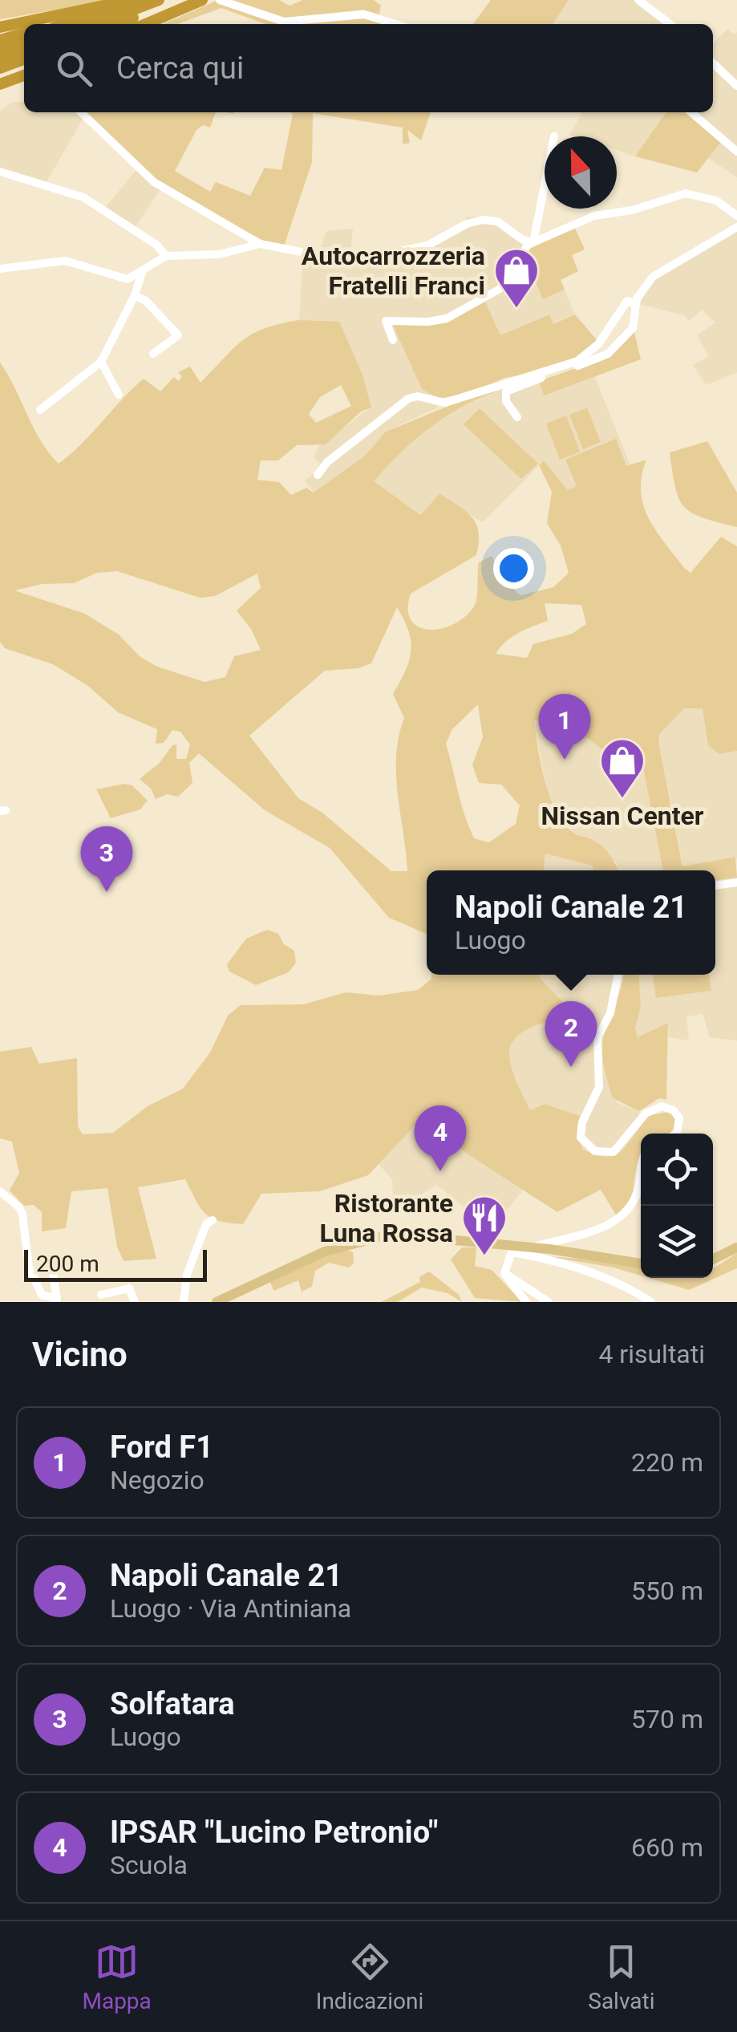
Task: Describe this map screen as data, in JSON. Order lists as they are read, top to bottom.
{
  "places": {
    "shop": ["Autocarrozzeria Fratelli Franci", "Nissan Center"],
    "restaurant": ["Ristorante Luna Rossa"]
  },
  "scale_bar": "200 m",
  "north": "top",
  "page": {
    "search": "Cerca qui",
    "pins": [
      "1",
      "3",
      "2",
      "4"
    ],
    "popup": ["Napoli Canale 21", "Luogo"],
    "scale": "200 m",
    "heading": ["Vicino", "4 risultati"],
    "list": [
      {
        "mark": "1",
        "name": "Ford F1",
        "note": "Negozio",
        "value": "220 m"
      },
      {
        "mark": "2",
        "name": "Napoli Canale 21",
        "note": "Luogo · Via Antiniana",
        "value": "550 m"
      },
      {
        "mark": "3",
        "name": "Solfatara",
        "note": "Luogo",
        "value": "570 m"
      },
      {
        "mark": "4",
        "name": "IPSAR \"Lucino Petronio\"",
        "note": "Scuola",
        "value": "660 m"
      }
    ],
    "nav": ["Mappa", "Indicazioni", "Salvati"]
  }
}
